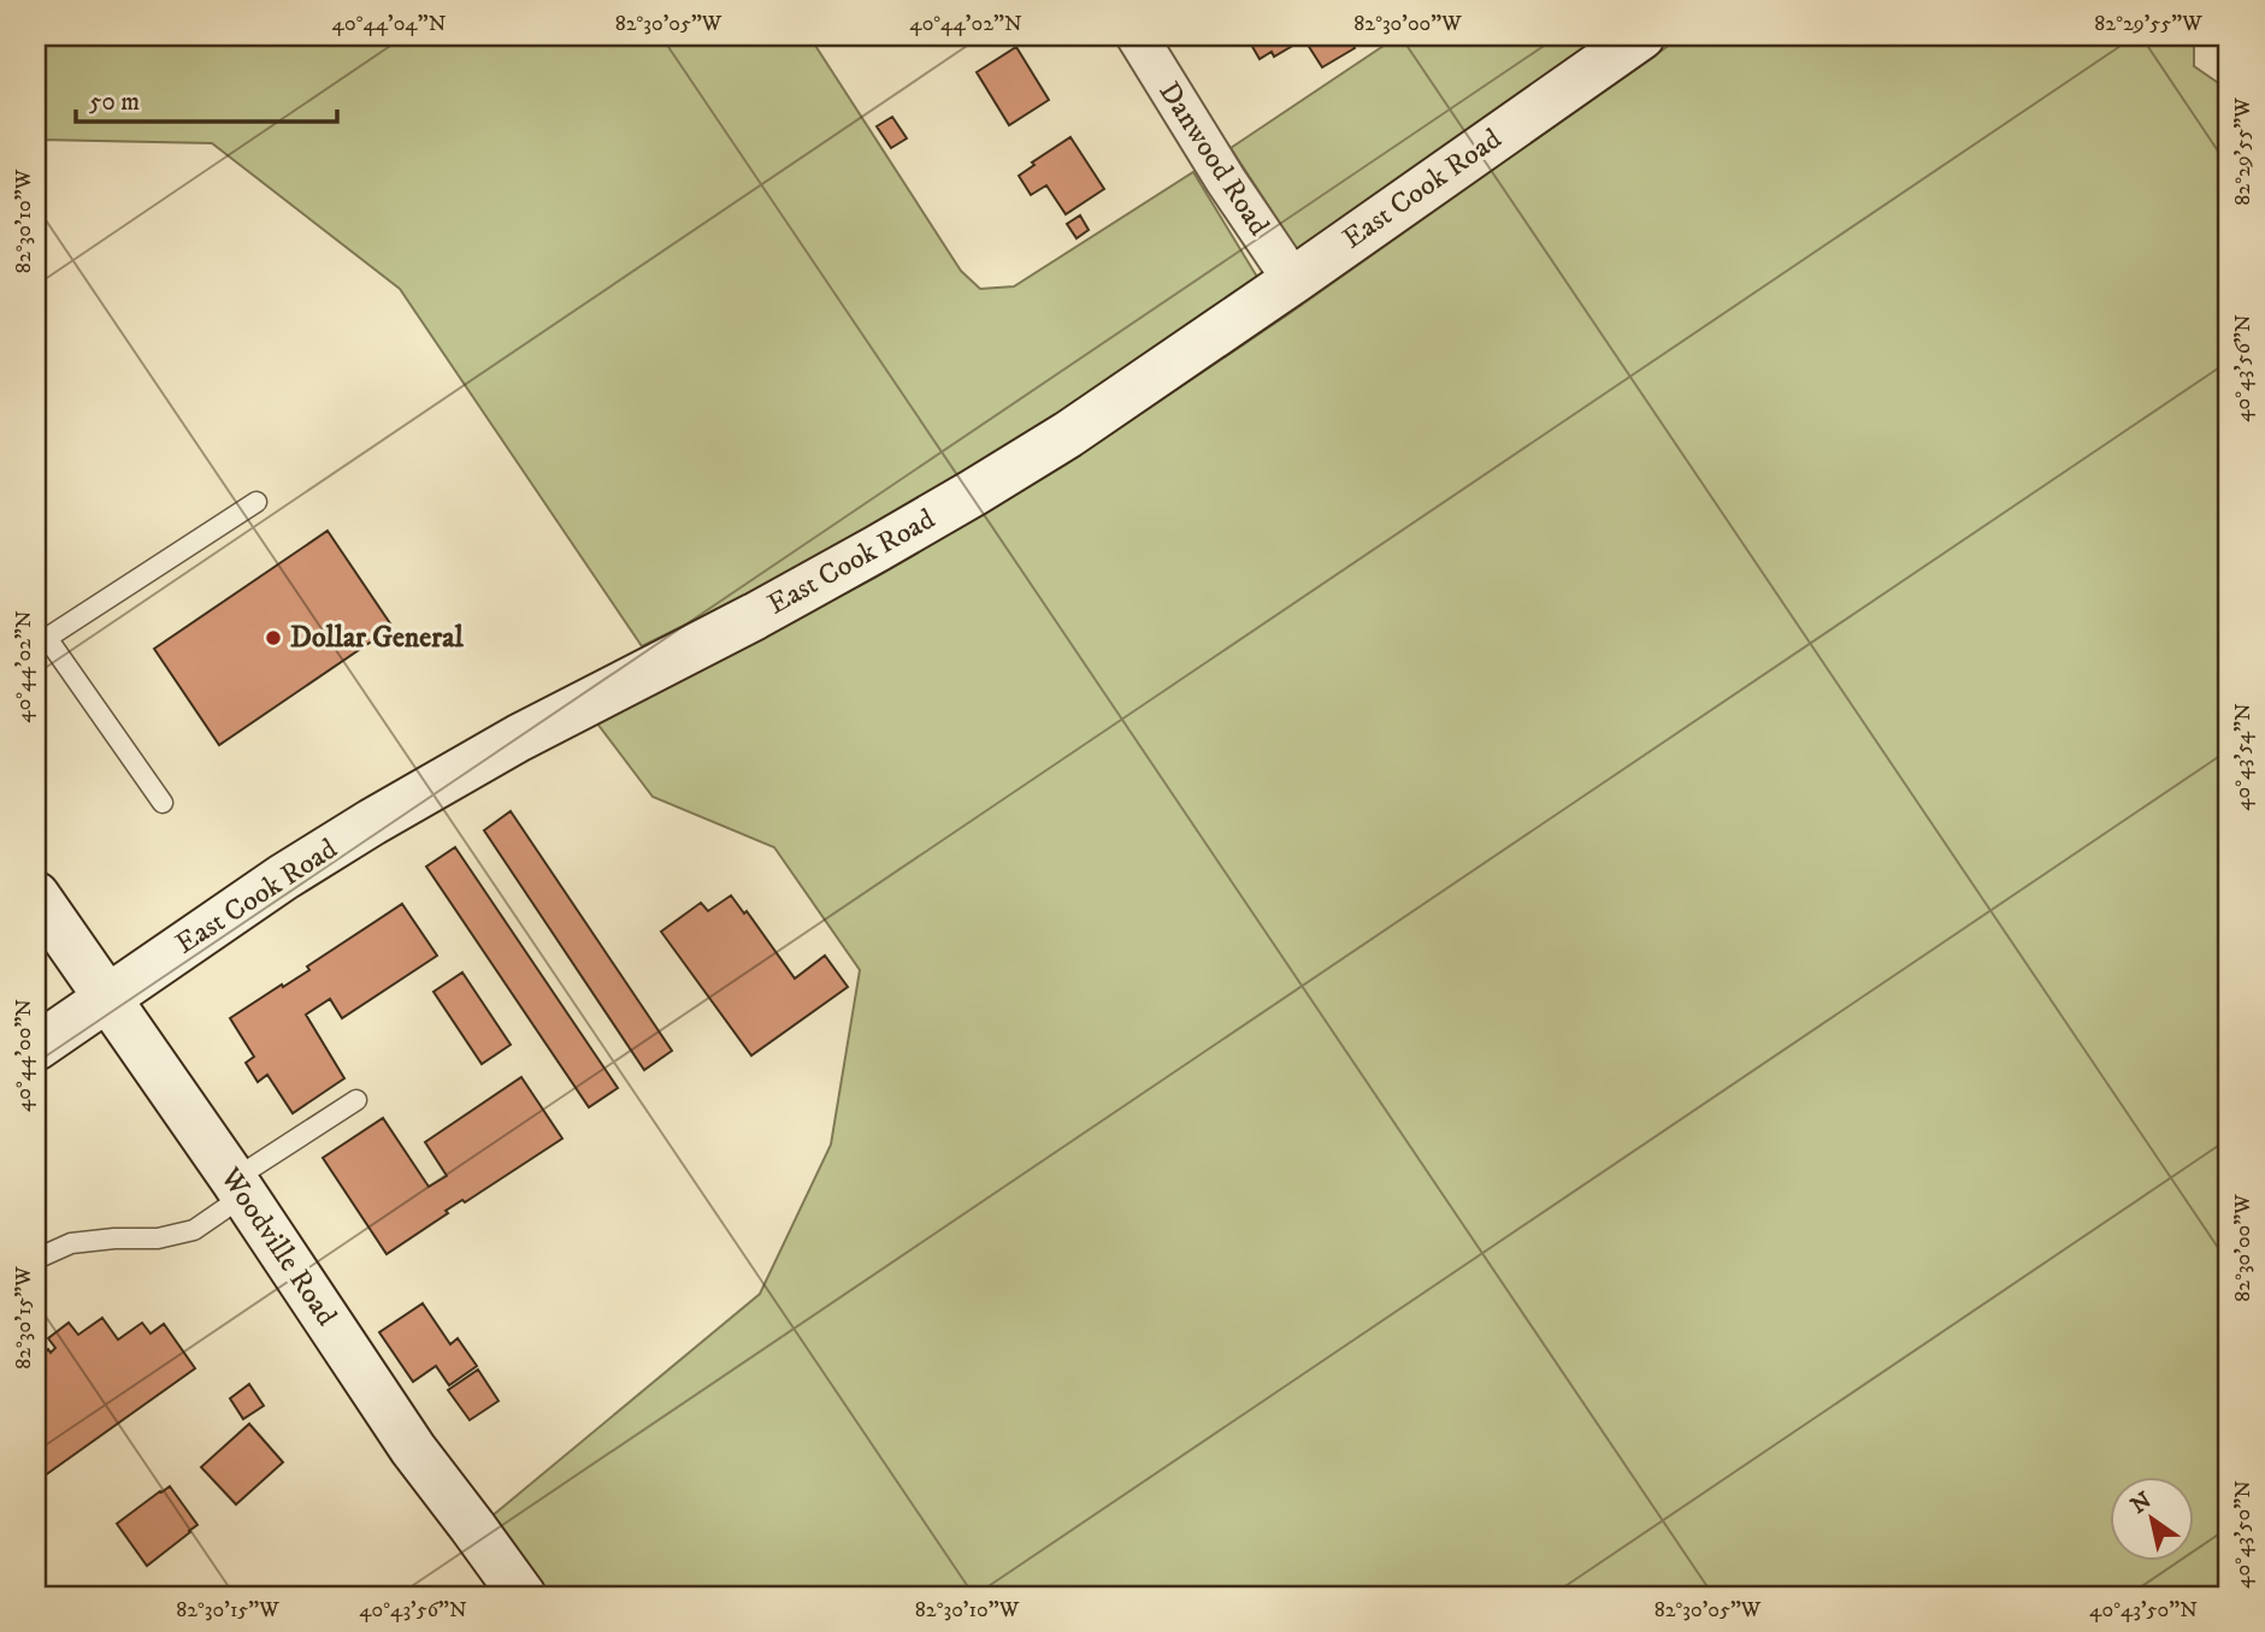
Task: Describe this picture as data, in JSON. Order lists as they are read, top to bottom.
{
  "streets": {
    "main road": ["East Cook Road", "Woodville Road"],
    "street": ["Danwood Road"]
  },
  "crossings": [
    ["Danwood Road", "East Cook Road"],
    ["East Cook Road", "Woodville Road"]
  ],
  "places": ["Dollar General"],
  "scale_bar": "50 m",
  "north": "top left",
  "coordinates": [
    "40°44'04\"N",
    "82°30'05\"W",
    "40°44'02\"N",
    "82°30'00\"W",
    "82°29'55\"W",
    "82°30'10\"W",
    "40°43'56\"N",
    "40°43'54\"N",
    "40°44'00\"N",
    "82°30'15\"W",
    "40°43'50\"N"
  ]
}
